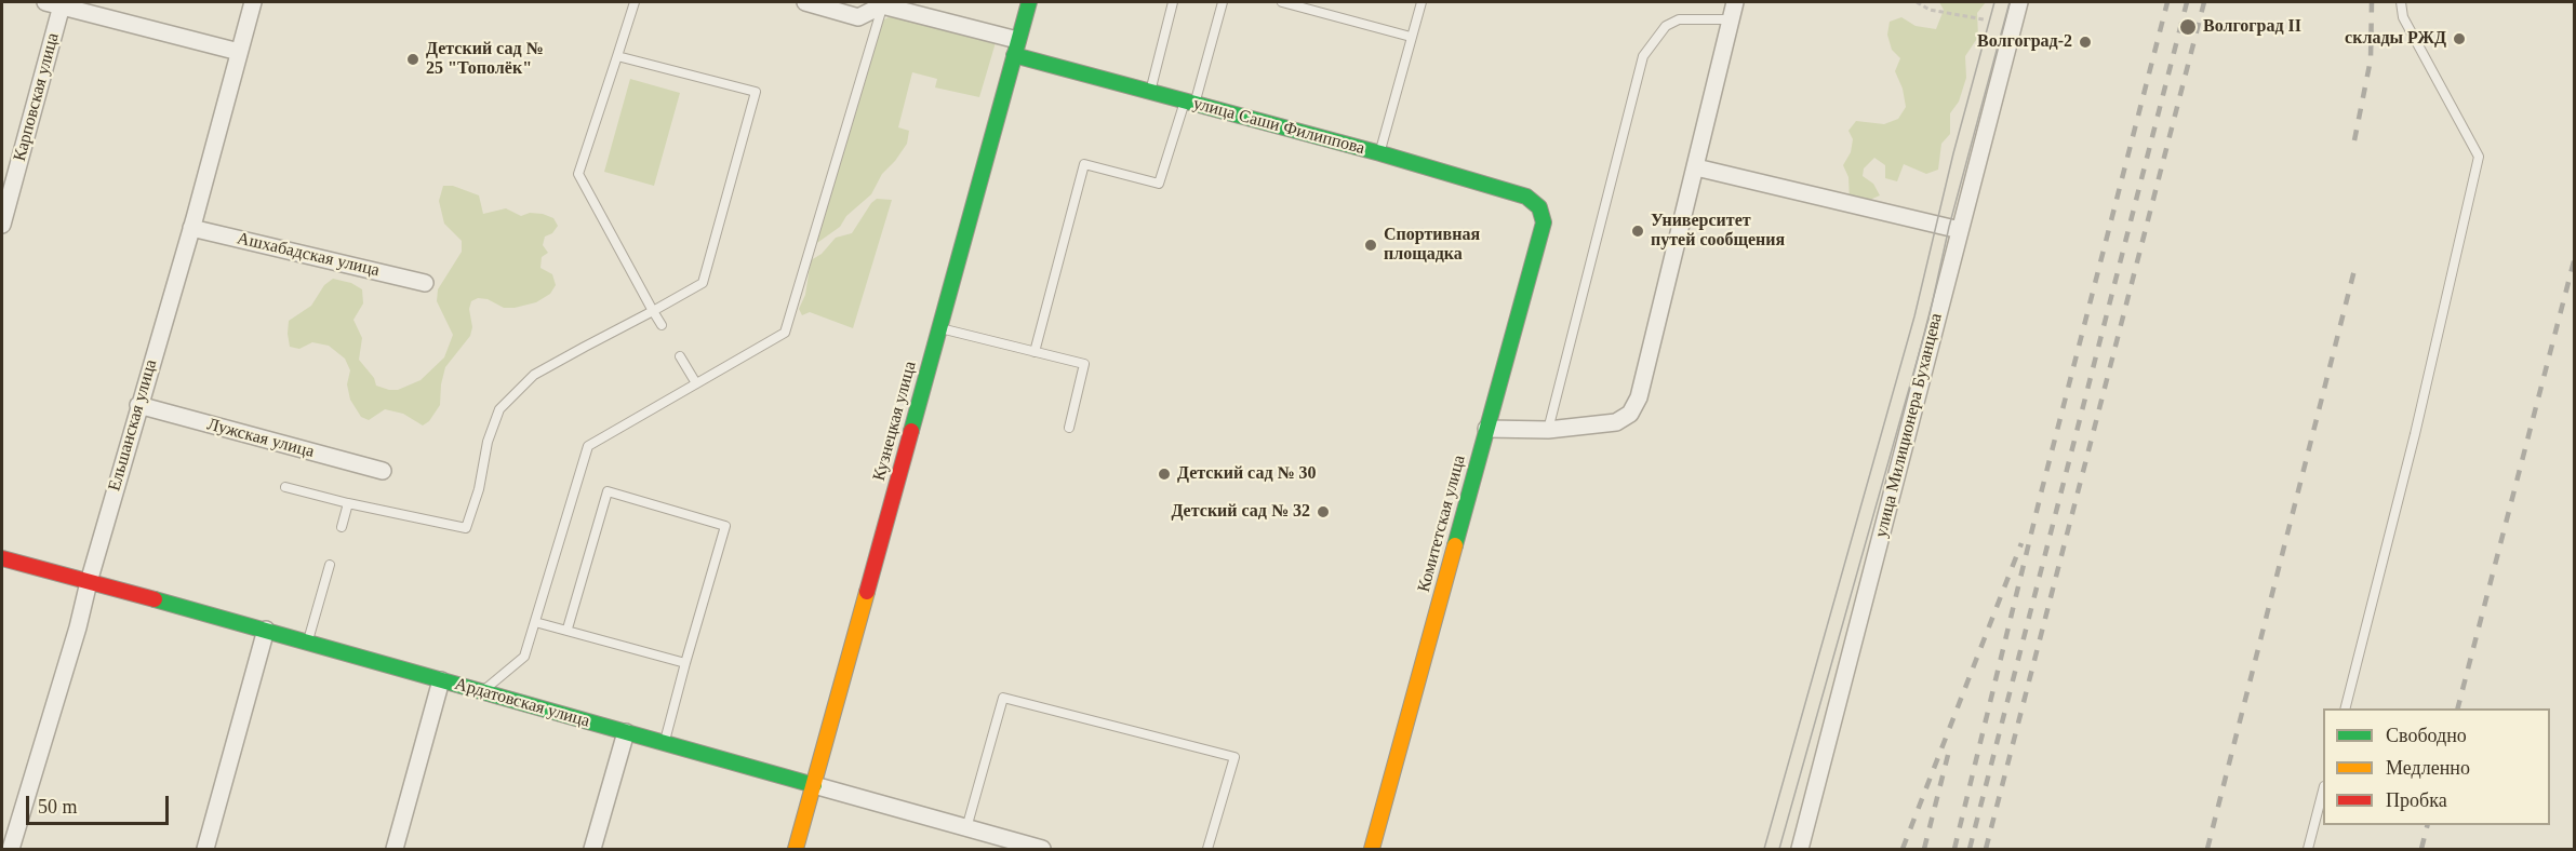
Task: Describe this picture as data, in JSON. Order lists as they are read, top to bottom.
{
  "streets": {
    "street": [
      "Карповская улица",
      "улица Саши Филиппова",
      "Ашхабадская улица",
      "Кузнецкая улица",
      "Ельшанская улица",
      "улица Милиционера Буханцева",
      "Лужская улица",
      "Комитетская улица",
      "Ардатовская улица"
    ]
  },
  "crossings": [
    ["улица Саши Филиппова", "Кузнецкая улица"],
    ["улица Саши Филиппова", "Комитетская улица"],
    ["Ашхабадская улица", "Ельшанская улица"],
    ["Кузнецкая улица", "Ардатовская улица"],
    ["Ельшанская улица", "Лужская улица"],
    ["Ельшанская улица", "Ардатовская улица"]
  ],
  "places": [
    "Волгоград II",
    "склады РЖД",
    "Волгоград-2",
    "Детский сад № 25 \"Тополёк\"",
    "Университет путей сообщения",
    "Спортивная площадка",
    "Детский сад № 30",
    "Детский сад № 32"
  ],
  "legend": ["Свободно", "Медленно", "Пробка"],
  "scale_bar": "50 m"
}
